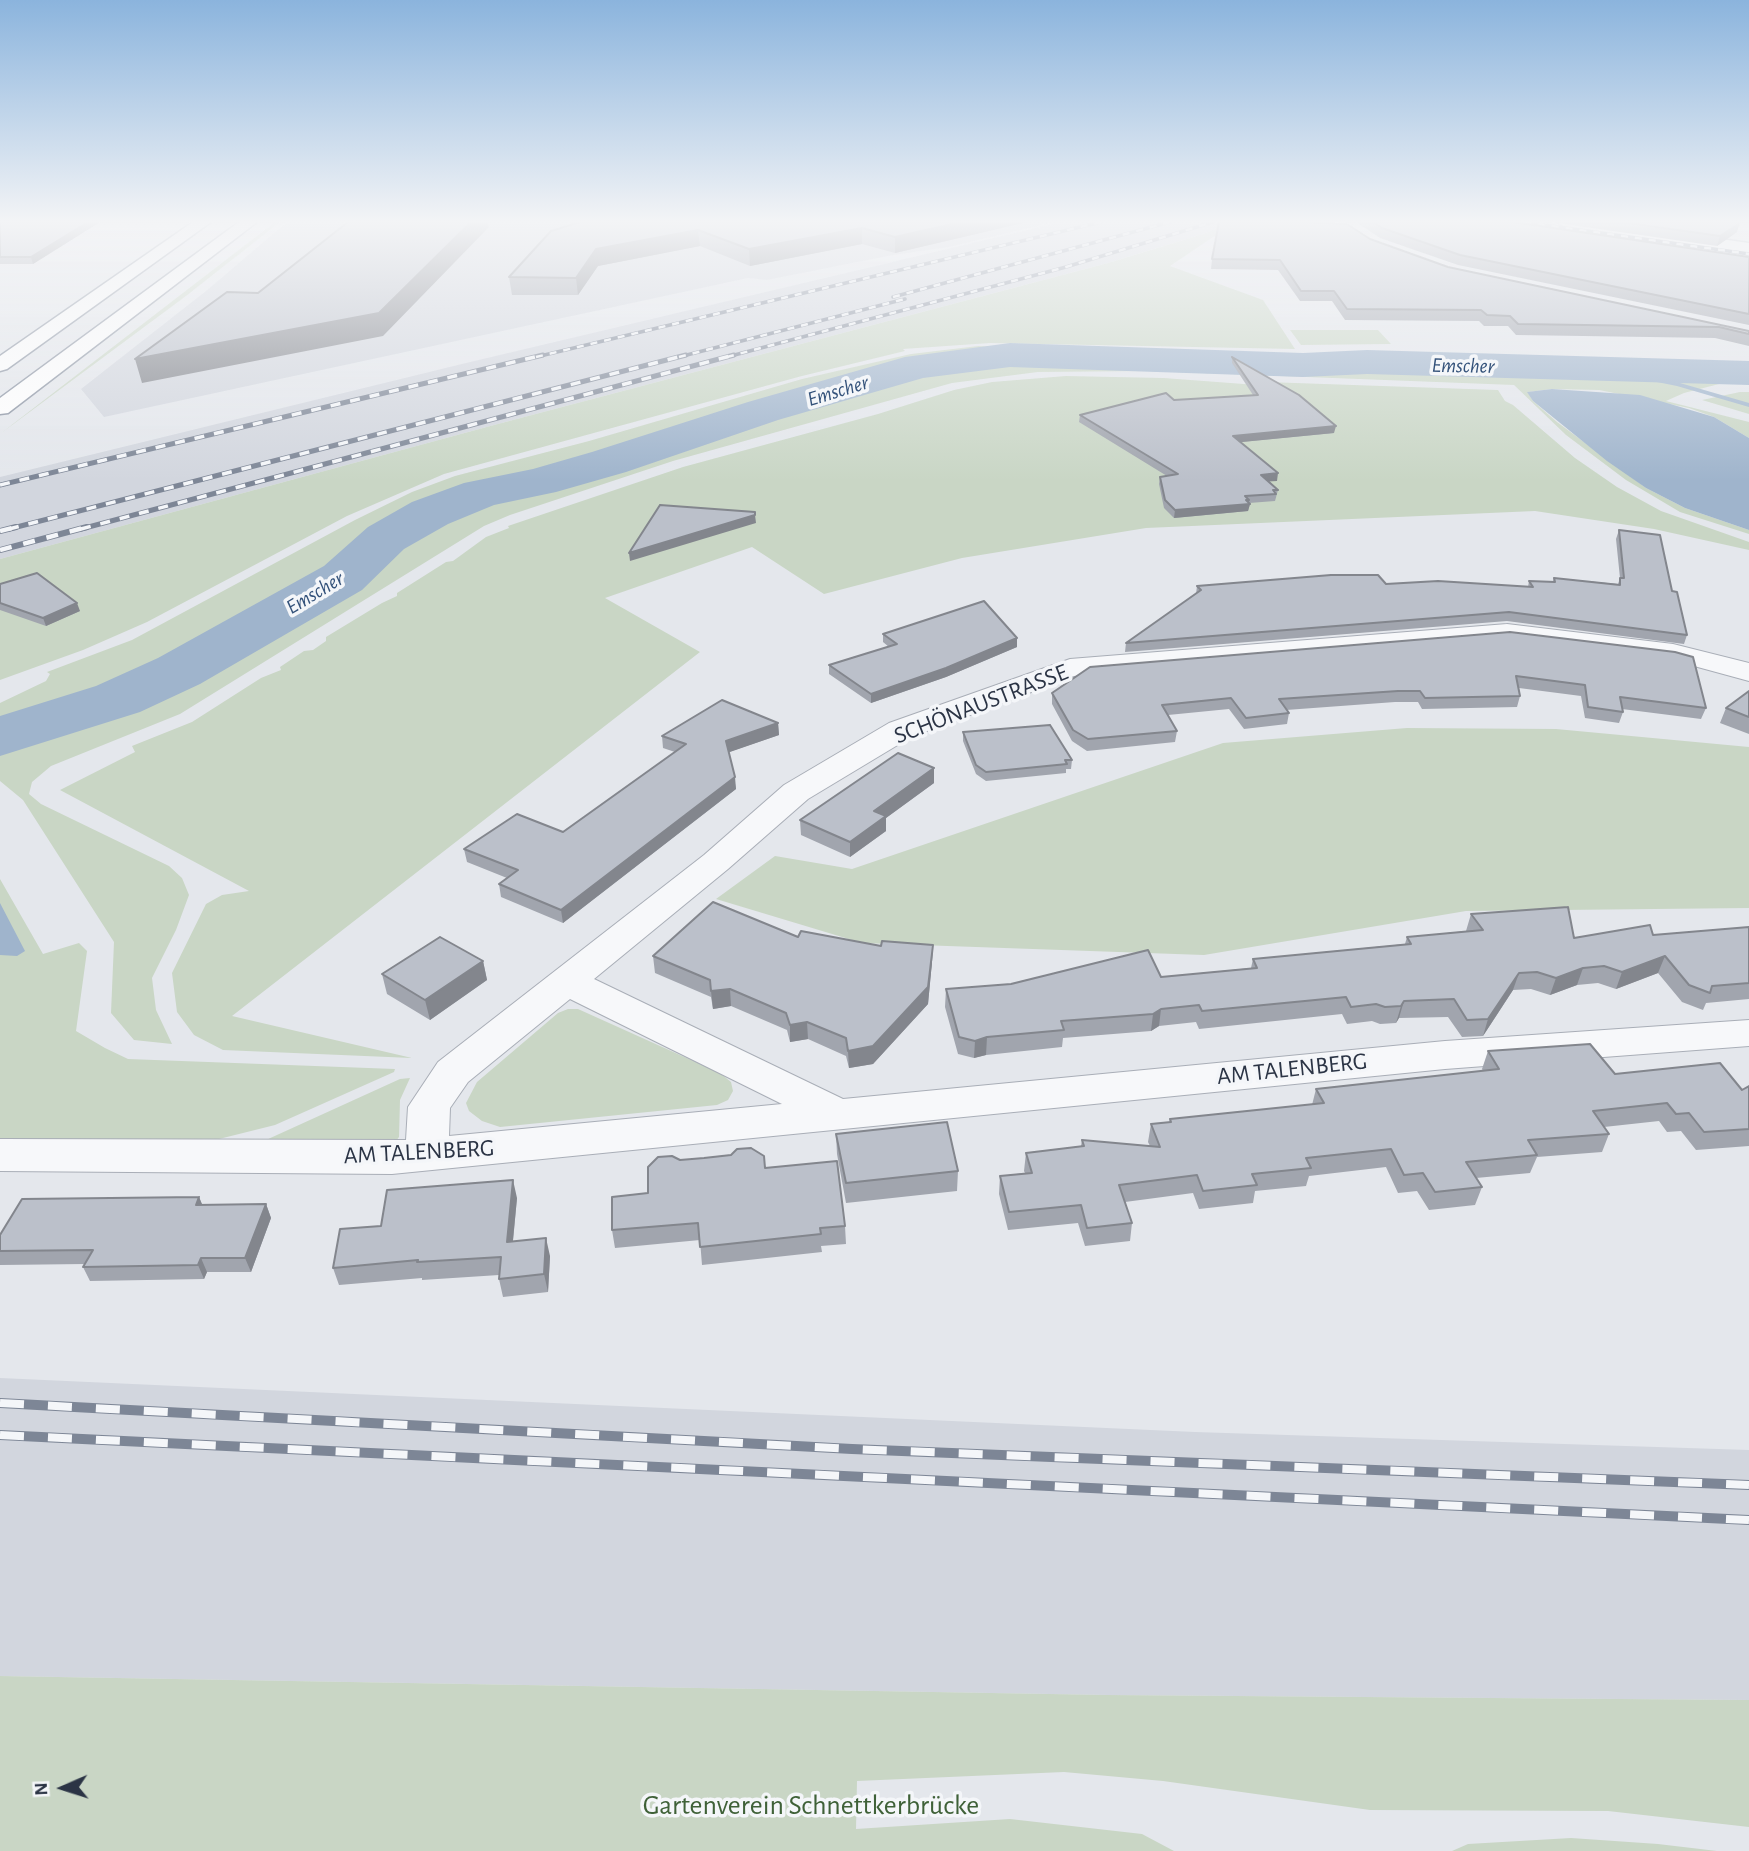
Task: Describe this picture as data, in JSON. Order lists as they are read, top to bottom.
{
  "streets": {
    "street": ["SCHÖNAUSTRASSE", "AM TALENBERG"]
  },
  "crossings": [
    ["SCHÖNAUSTRASSE", "AM TALENBERG"]
  ],
  "water": ["Emscher"],
  "parks": ["Gartenverein Schnettkerbrücke"],
  "north": "left"
}
